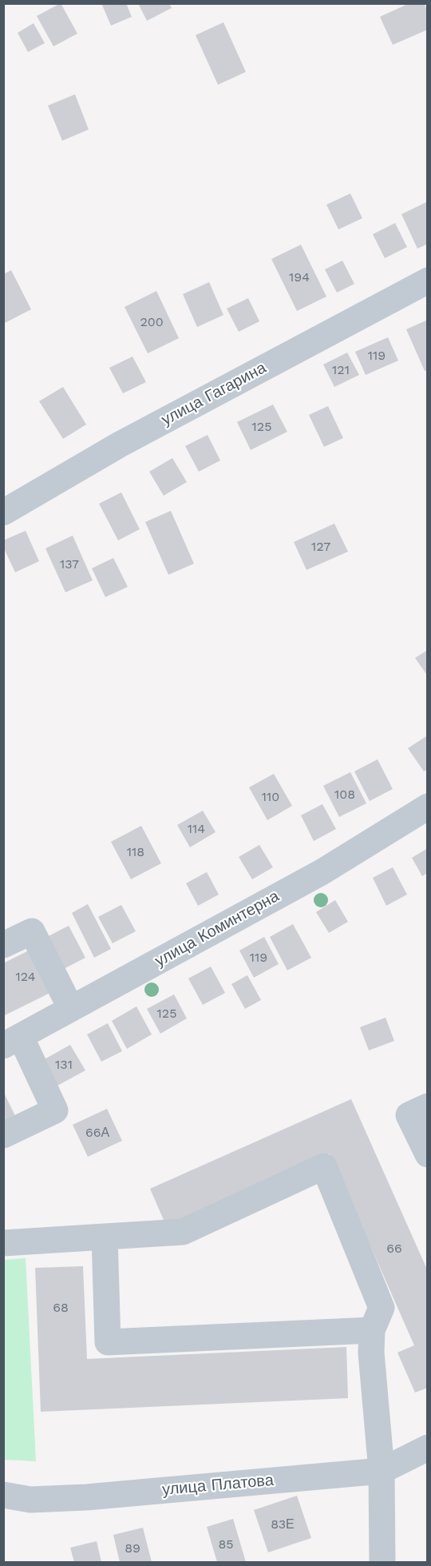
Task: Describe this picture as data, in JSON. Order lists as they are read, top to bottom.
{
  "streets": {
    "street": ["улица Гагарина", "улица Коминтерна", "улица Платова"]
  },
  "house_numbers": [
    "194",
    "200",
    "119",
    "121",
    "125",
    "127",
    "137",
    "108",
    "110",
    "114",
    "118",
    "119",
    "124",
    "125",
    "131",
    "66А",
    "66",
    "68",
    "83Е",
    "85",
    "89"
  ]
}
